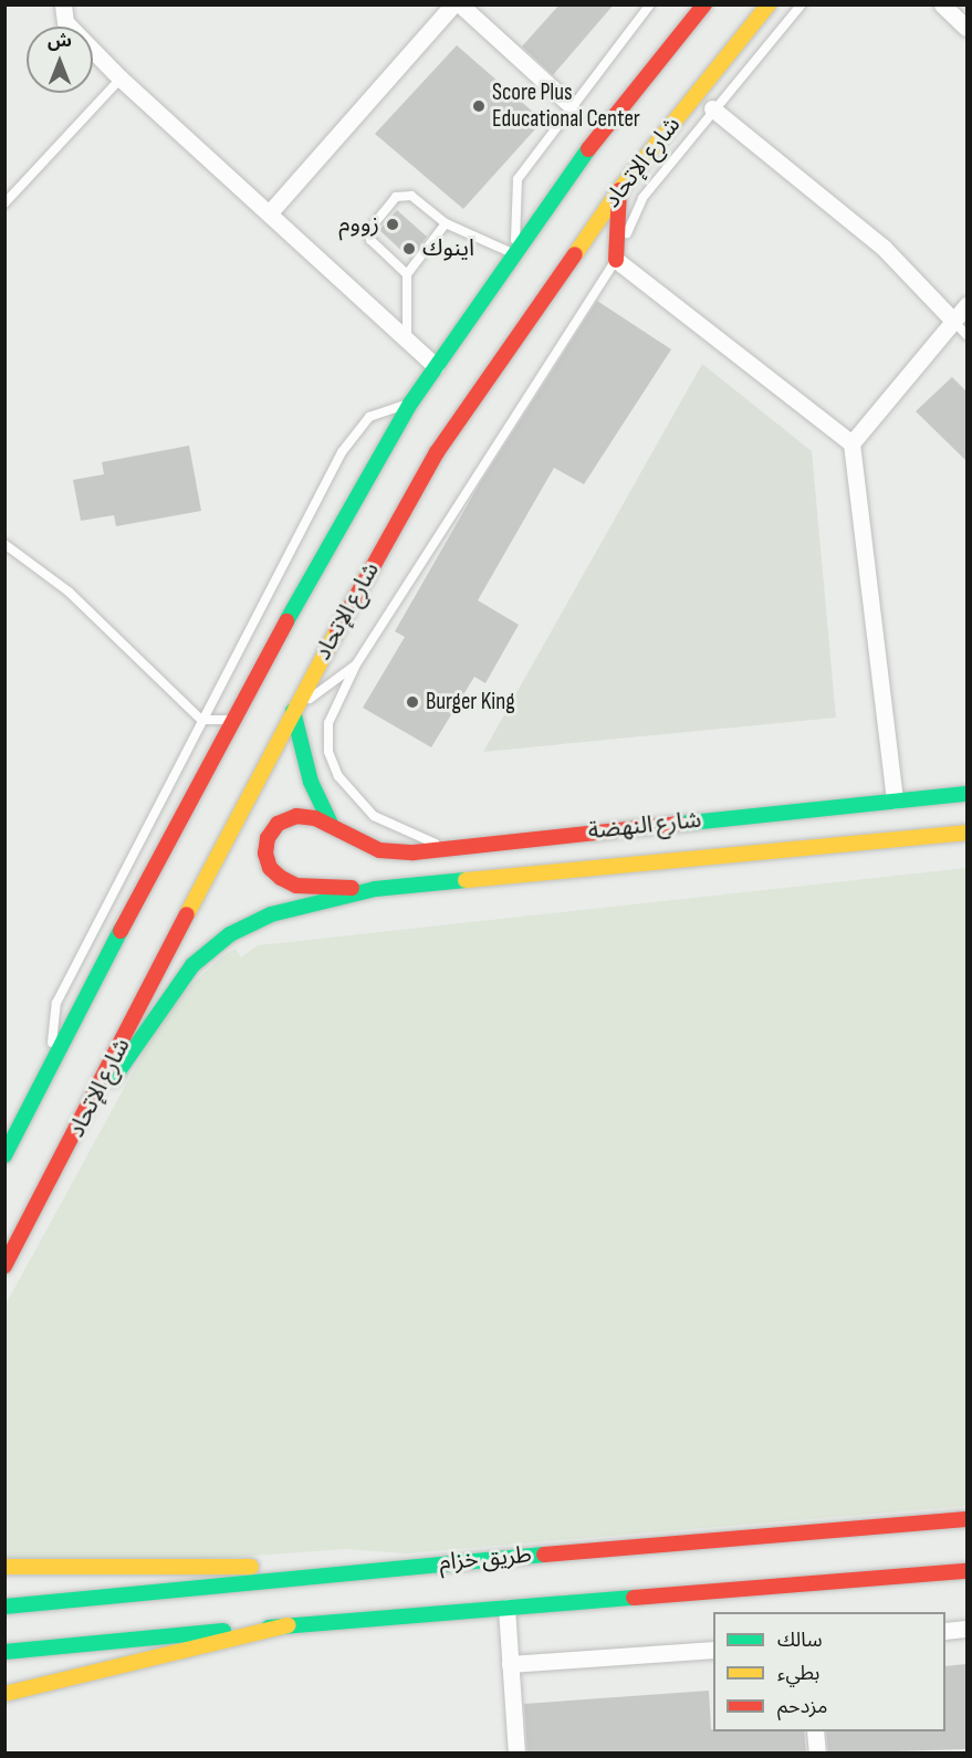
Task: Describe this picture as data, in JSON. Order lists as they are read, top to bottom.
{
  "streets": {
    "main road": ["شارع الإتحاد", "شارع النهضة", "طريق خزام"]
  },
  "places": [
    "Score Plus Educational Center",
    "زووم",
    "اينوك",
    "Burger King"
  ],
  "legend": ["سالك", "بطيء", "مزدحم"],
  "north": "top"
}
